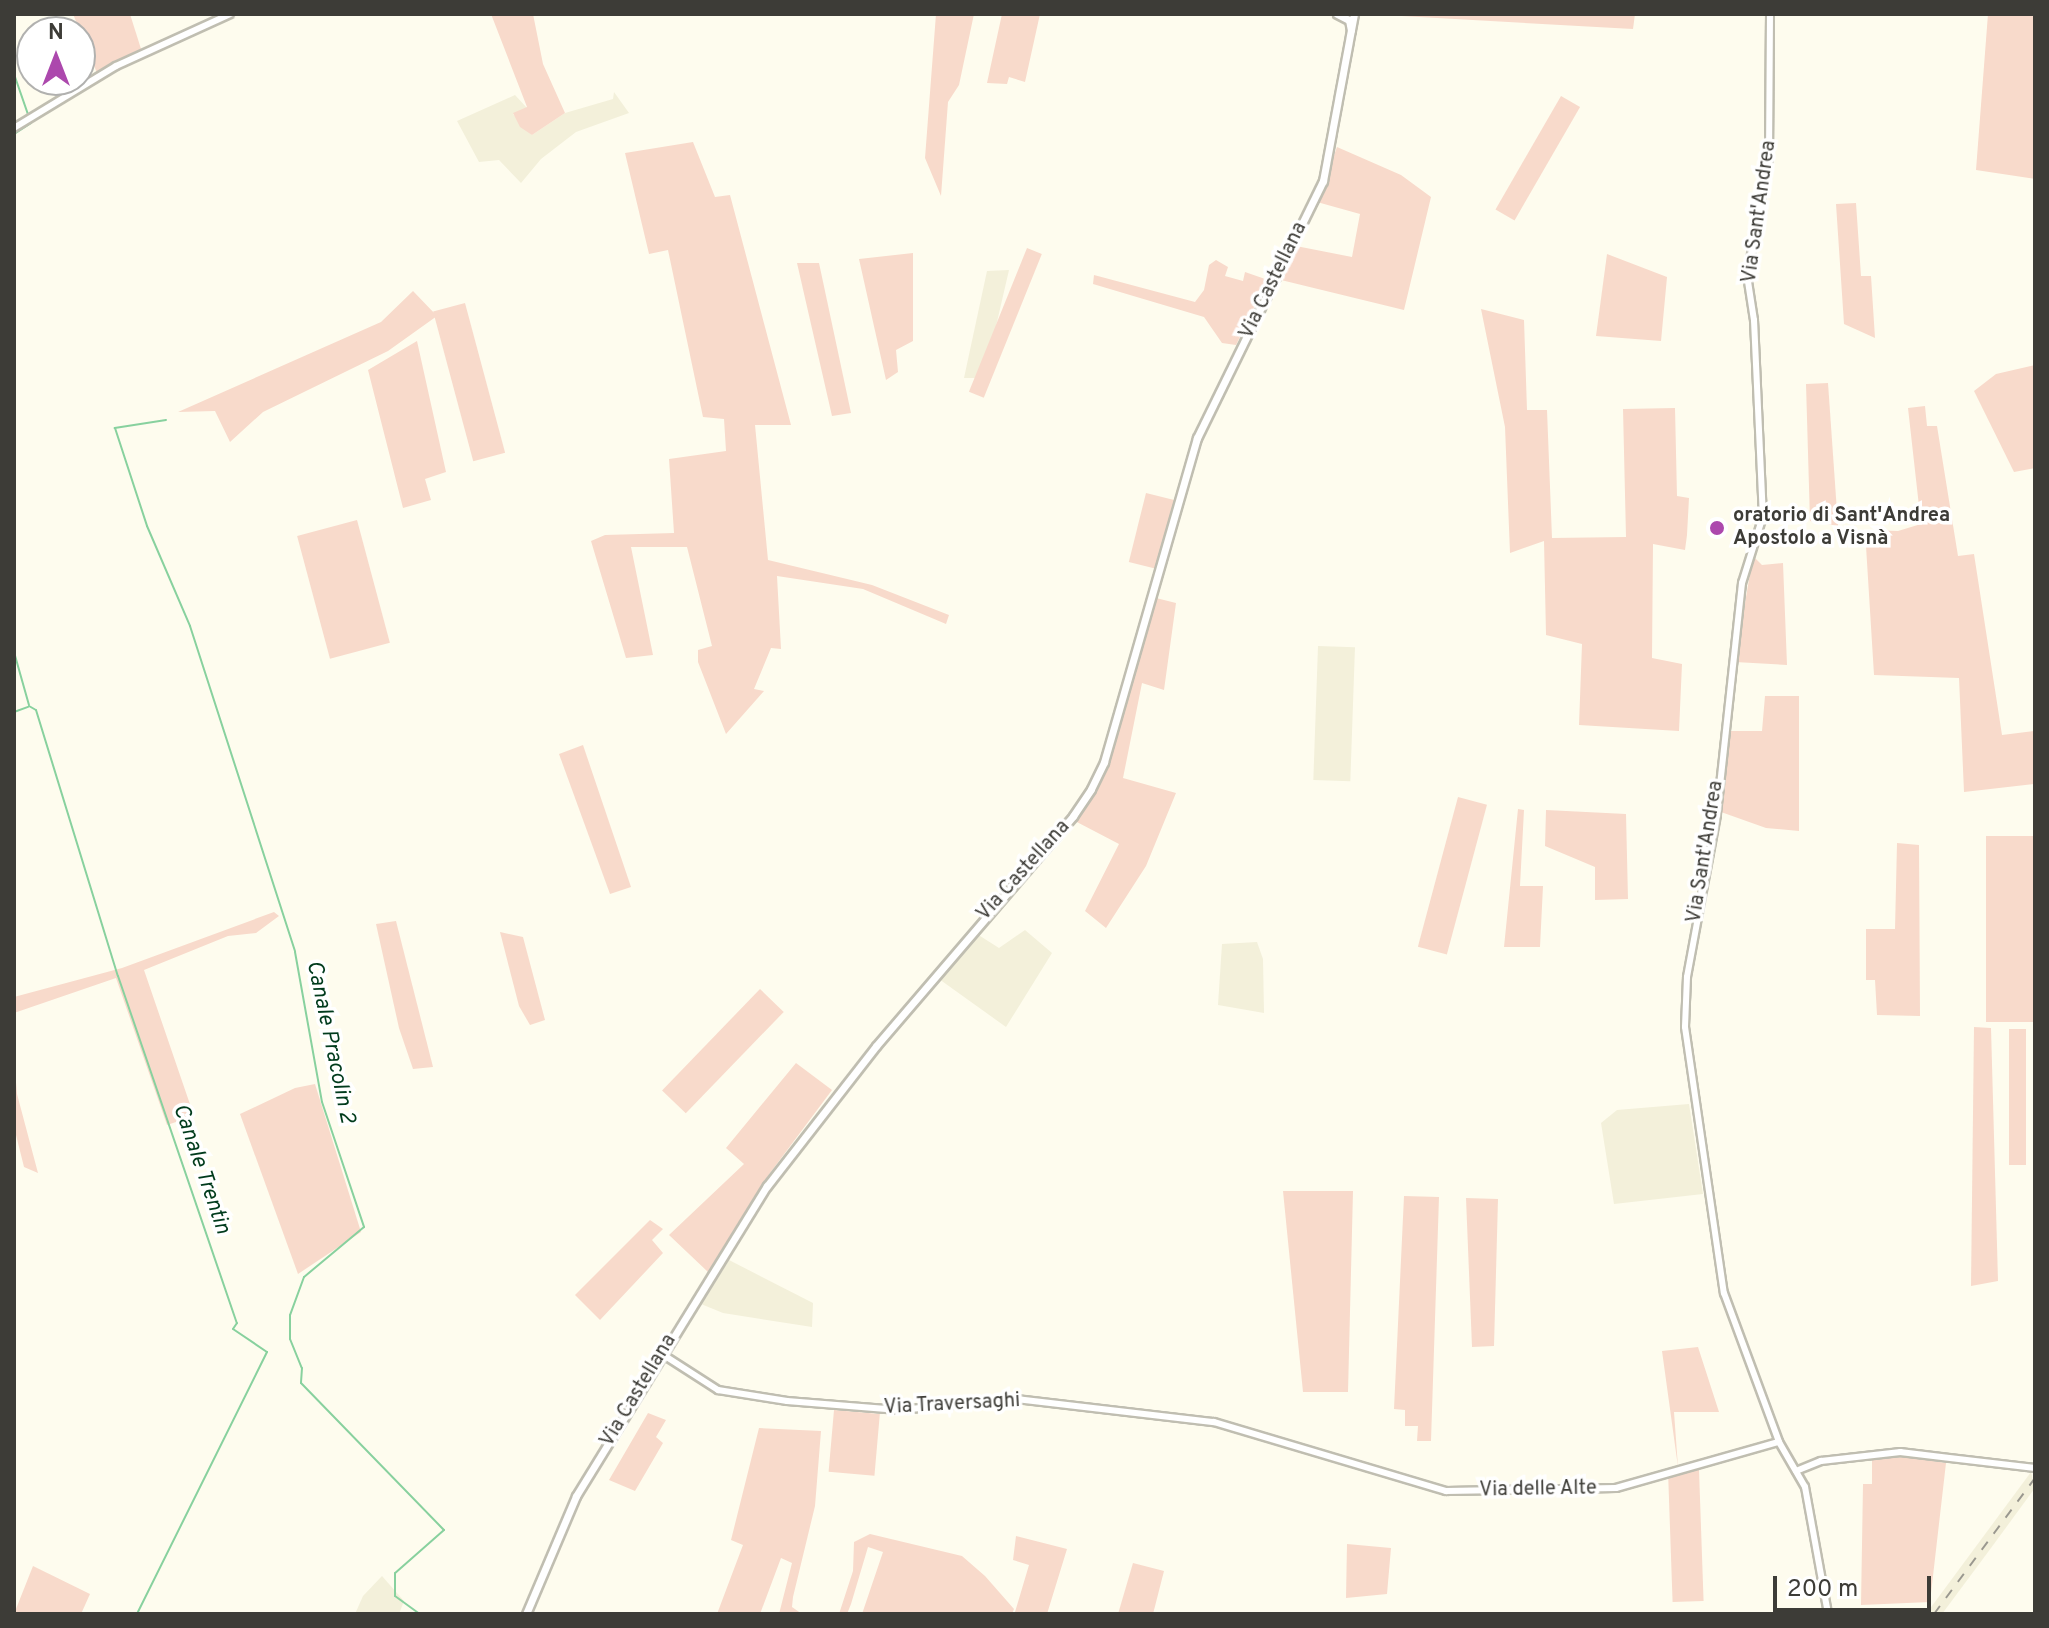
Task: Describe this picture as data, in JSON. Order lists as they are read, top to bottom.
{
  "streets": {
    "main road": ["Via Castellana"],
    "street": ["Via Sant'Andrea", "Via Traversaghi", "Via delle Alte"]
  },
  "crossings": [
    ["Via Sant'Andrea", "Via delle Alte"],
    ["Via Castellana", "Via Traversaghi"],
    ["Via Traversaghi", "Via delle Alte"]
  ],
  "water": ["Canale Pracolin 2", "Canale Trentin"],
  "places": ["oratorio di Sant'Andrea Apostolo a Visnà"],
  "scale_bar": "200 m",
  "north": "top"
}
